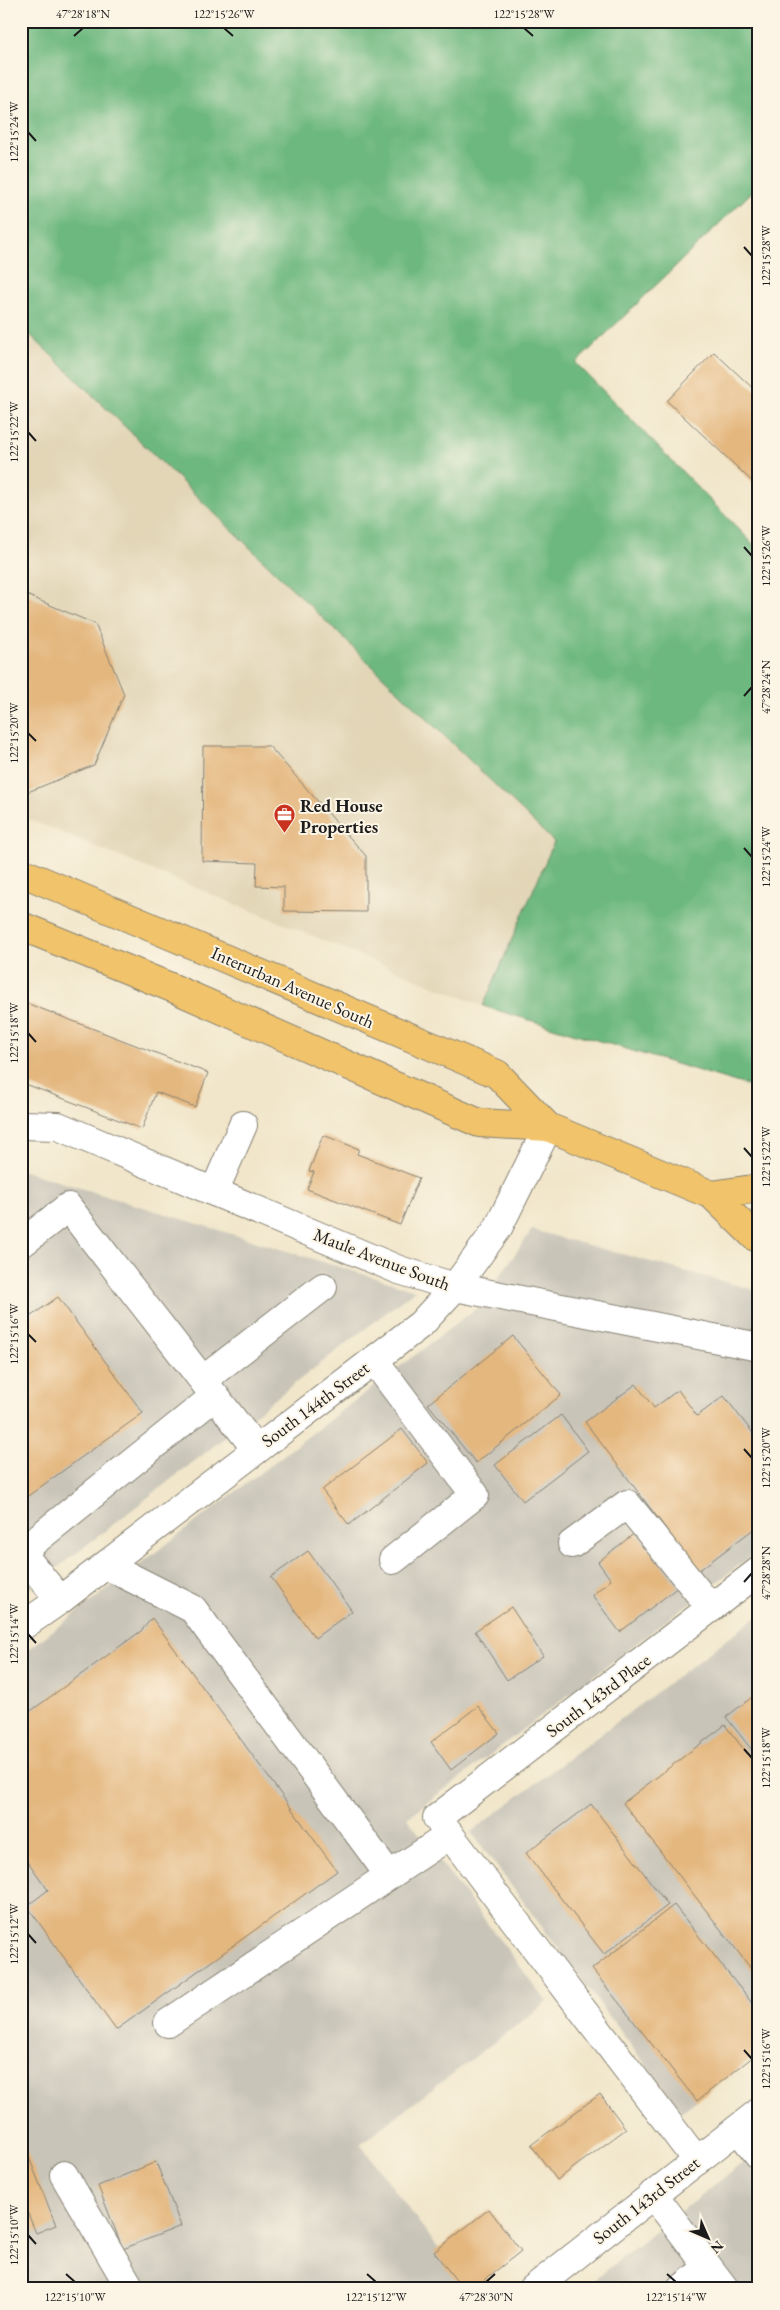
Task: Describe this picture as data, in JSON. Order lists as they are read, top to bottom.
{
  "streets": {
    "main road": ["Interurban Avenue South"],
    "street": [
      "Maule Avenue South",
      "South 144th Street",
      "South 143rd Place",
      "South 143rd Street"
    ]
  },
  "crossings": [
    ["Interurban Avenue South", "South 144th Street"],
    ["Maule Avenue South", "South 144th Street"]
  ],
  "places": {
    "office": ["Red House Properties"]
  },
  "north": "bottom right",
  "coordinates": [
    "47°28'18\"N",
    "122°15'26\"W",
    "122°15'28\"W",
    "122°15'24\"W",
    "122°15'22\"W",
    "47°28'24\"N",
    "122°15'20\"W",
    "122°15'18\"W",
    "122°15'16\"W",
    "47°28'28\"N",
    "122°15'14\"W",
    "122°15'12\"W",
    "122°15'10\"W",
    "47°28'30\"N"
  ]
}
